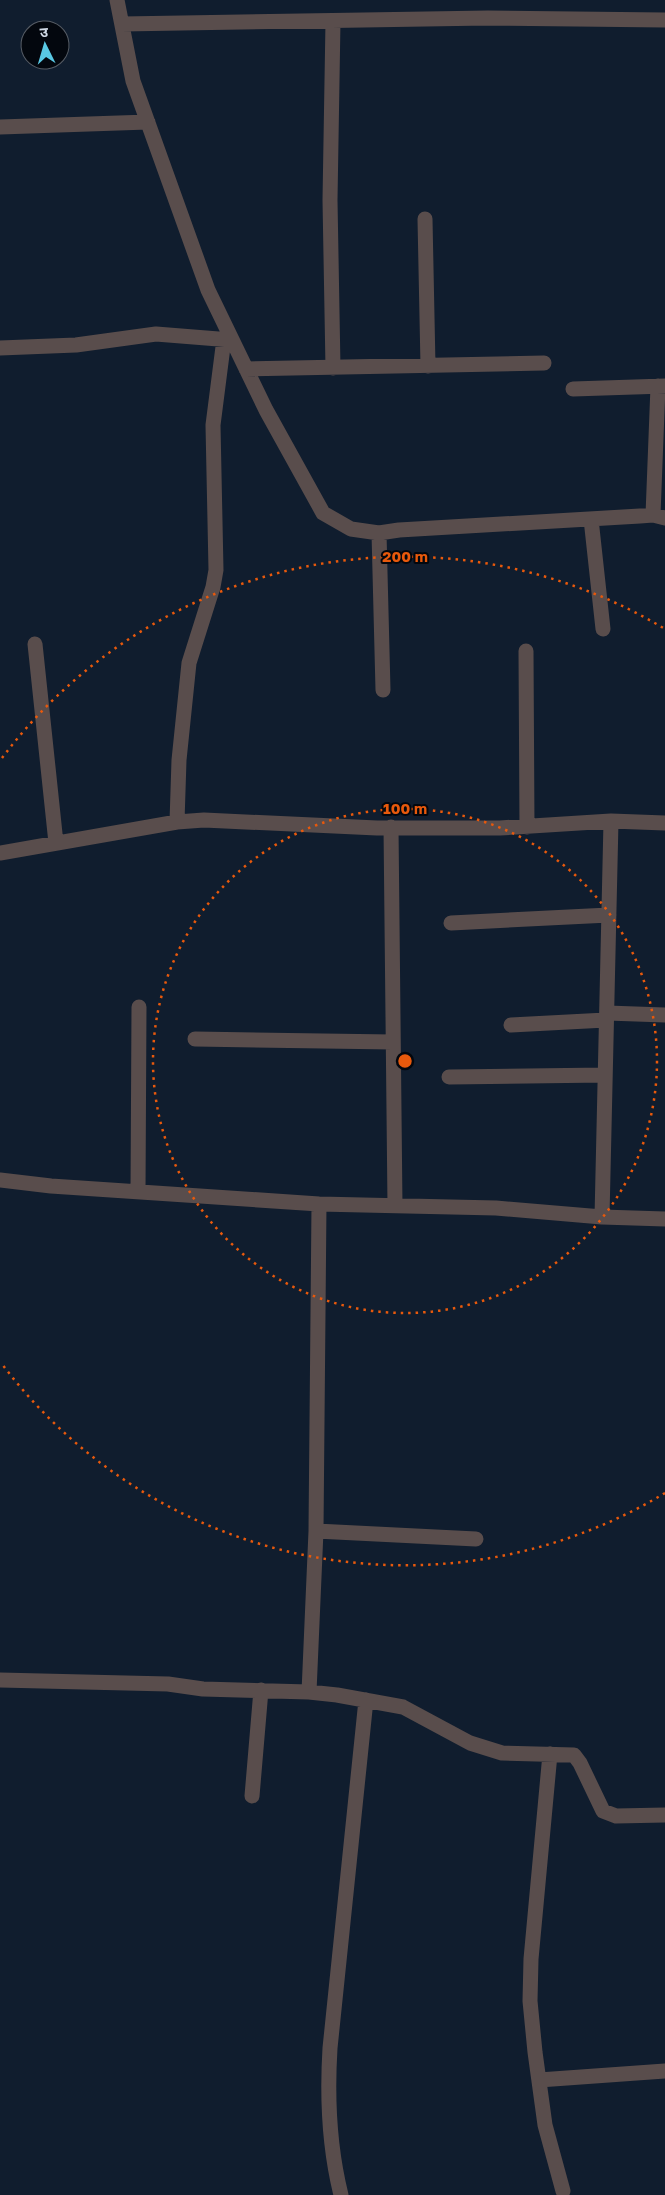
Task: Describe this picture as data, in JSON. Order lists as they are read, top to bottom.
{
  "north": "top",
  "rings": ["200 m", "100 m"]
}
